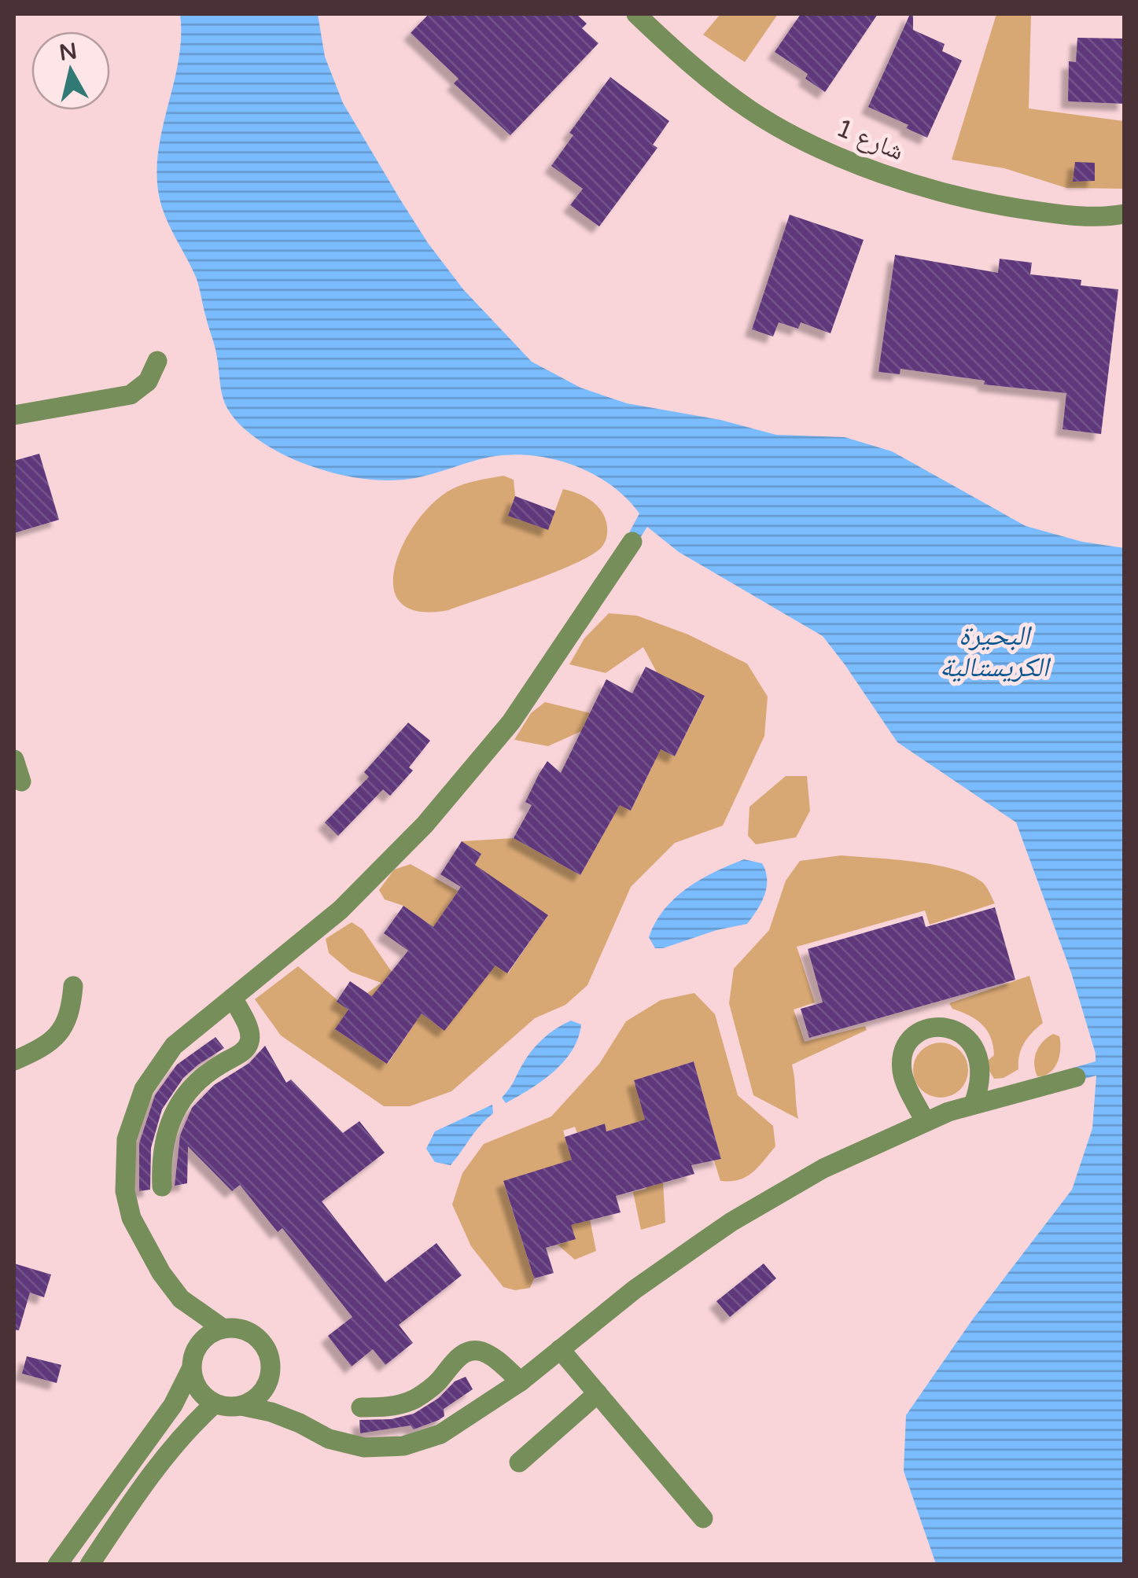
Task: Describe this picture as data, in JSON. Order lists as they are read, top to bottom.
{
  "streets": {
    "street": ["شارع 1"]
  },
  "water": ["البحيرة الكريستالية"],
  "north": "top"
}
